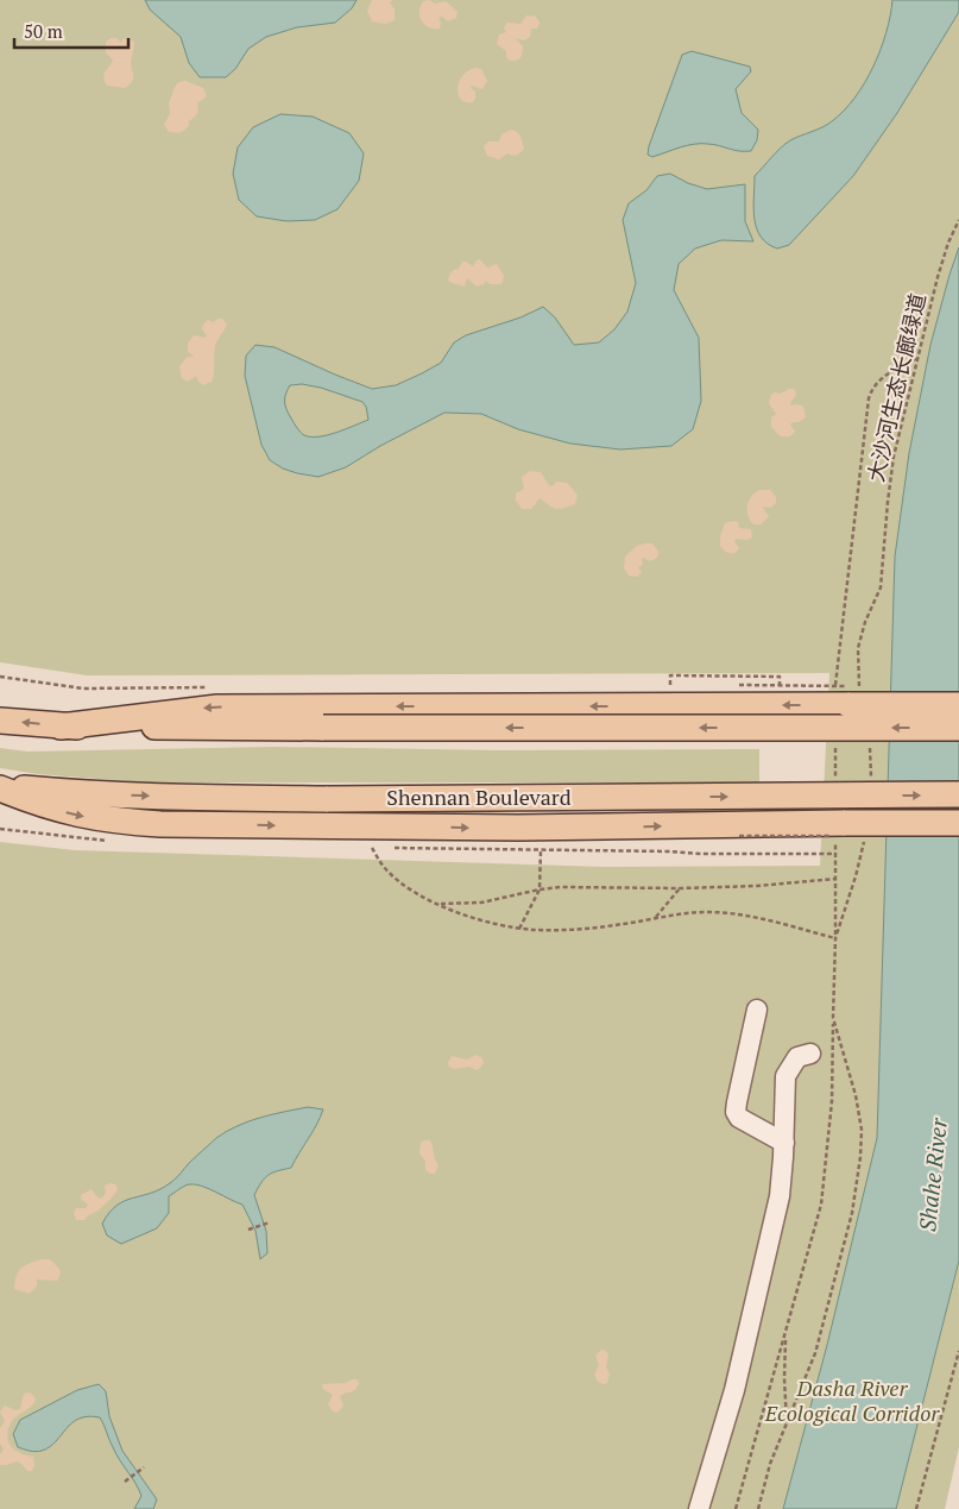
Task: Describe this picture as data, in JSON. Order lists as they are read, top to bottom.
{
  "streets": {
    "main road": ["Shennan Boulevard"],
    "path": ["大沙河生态长廊绿道"]
  },
  "water": ["Shahe River"],
  "parks": ["Dasha River Ecological Corridor"],
  "scale_bar": "50 m"
}
